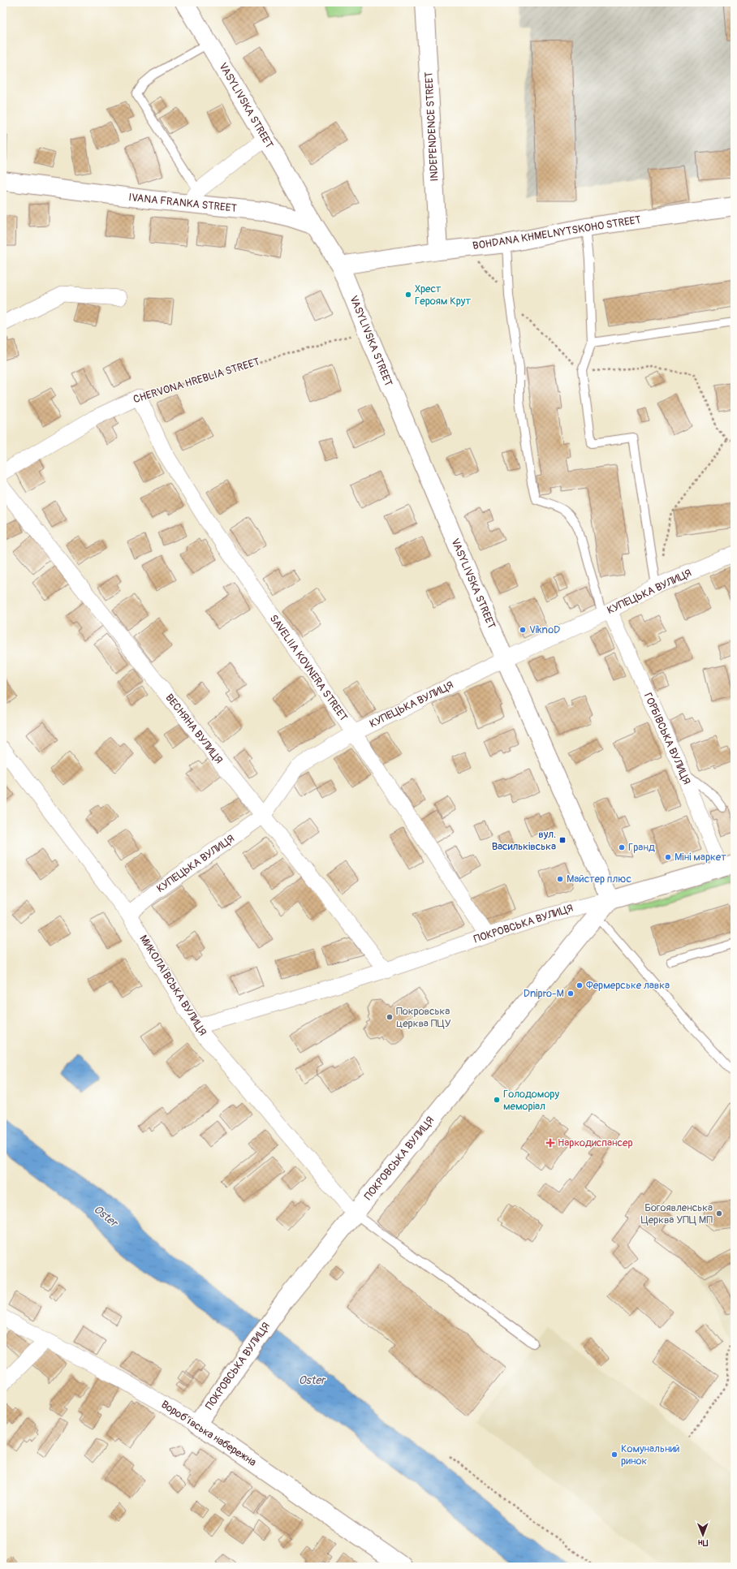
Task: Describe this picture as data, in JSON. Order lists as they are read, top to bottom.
{
  "streets": {
    "street": [
      "VASYLIVSKA STREET",
      "INDEPENDENCE STREET",
      "IVANA FRANKA STREET",
      "BOHDANA KHMELNYTSKOHO STREET",
      "CHERVONA HREBLIA STREET",
      "КУПЕЦЬКА ВУЛИЦЯ",
      "SAVELIIA KOVNERA STREET",
      "ВЕСНЯНА ВУЛИЦЯ",
      "ГОРБІВСЬКА ВУЛИЦЯ",
      "ПОКРОВСЬКА ВУЛИЦЯ",
      "МИКОЛАЇВСЬКА ВУЛИЦЯ",
      "Воробʼївська набережна"
    ]
  },
  "crossings": [
    ["VASYLIVSKA STREET", "IVANA FRANKA STREET"],
    ["VASYLIVSKA STREET", "BOHDANA KHMELNYTSKOHO STREET"],
    ["VASYLIVSKA STREET", "CHERVONA HREBLIA STREET"],
    ["VASYLIVSKA STREET", "КУПЕЦЬКА ВУЛИЦЯ"],
    ["VASYLIVSKA STREET", "ПОКРОВСЬКА ВУЛИЦЯ"],
    ["INDEPENDENCE STREET", "BOHDANA KHMELNYTSKOHO STREET"],
    ["CHERVONA HREBLIA STREET", "SAVELIIA KOVNERA STREET"],
    ["КУПЕЦЬКА ВУЛИЦЯ", "SAVELIIA KOVNERA STREET"],
    ["КУПЕЦЬКА ВУЛИЦЯ", "ВЕСНЯНА ВУЛИЦЯ"],
    ["КУПЕЦЬКА ВУЛИЦЯ", "ГОРБІВСЬКА ВУЛИЦЯ"],
    ["КУПЕЦЬКА ВУЛИЦЯ", "МИКОЛАЇВСЬКА ВУЛИЦЯ"],
    ["SAVELIIA KOVNERA STREET", "ПОКРОВСЬКА ВУЛИЦЯ"],
    ["ВЕСНЯНА ВУЛИЦЯ", "ПОКРОВСЬКА ВУЛИЦЯ"],
    ["ГОРБІВСЬКА ВУЛИЦЯ", "ПОКРОВСЬКА ВУЛИЦЯ"],
    ["ПОКРОВСЬКА ВУЛИЦЯ", "МИКОЛАЇВСЬКА ВУЛИЦЯ"],
    ["ПОКРОВСЬКА ВУЛИЦЯ", "Воробʼївська набережна"]
  ],
  "water": ["Oster"],
  "places": {
    "other": [
      "Хрест Героям Крут",
      "ViknoD",
      "Гранд",
      "Міні маркет",
      "Майстер плюс",
      "Фермерське лавка",
      "Dnipro-M",
      "Покровська церква ПЦУ",
      "Голодомору меморіал",
      "Богоявленська Церква УПЦ МП",
      "Комунальний ринок"
    ],
    "transit": ["вул. Васильківська"],
    "health": ["Наркодиспансер"]
  },
  "north": "bottom"
}
